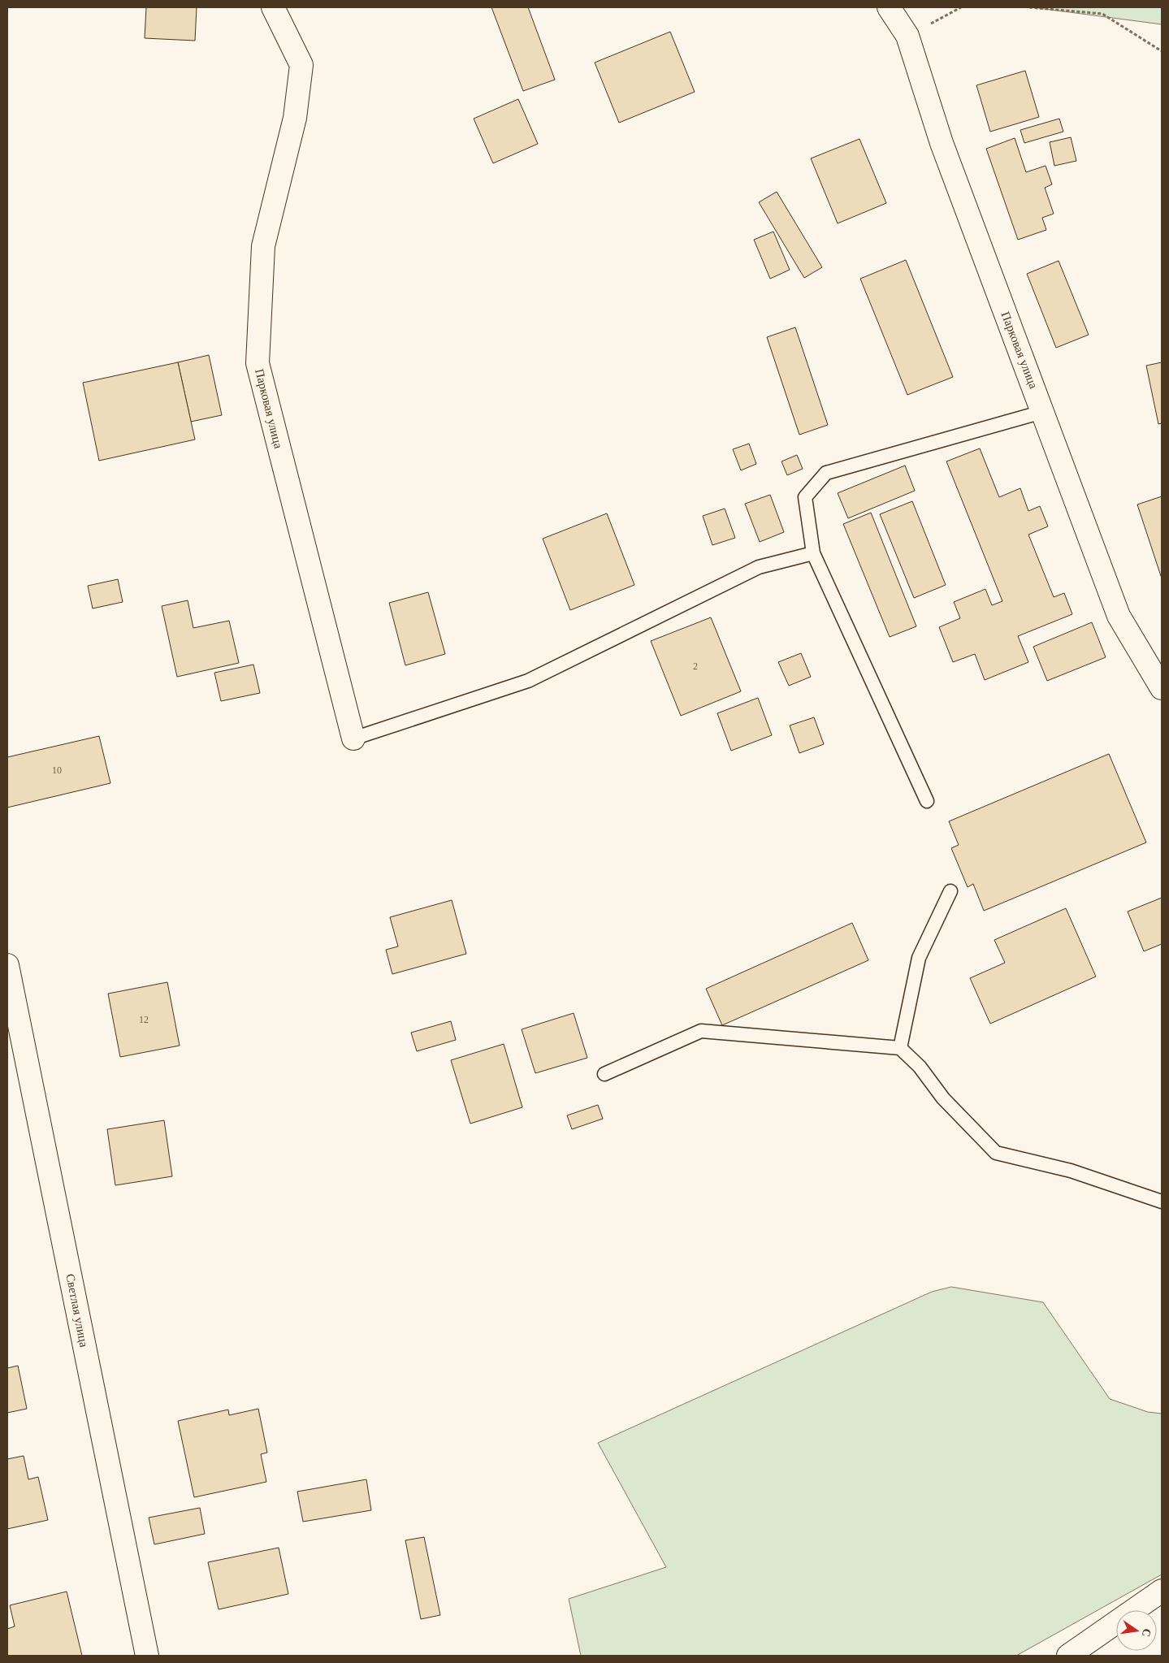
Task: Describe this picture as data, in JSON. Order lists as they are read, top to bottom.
{
  "streets": {
    "street": ["Парковая улица", "Светлая улица"]
  },
  "house_numbers": ["2", "10", "12"],
  "north": "right"
}
